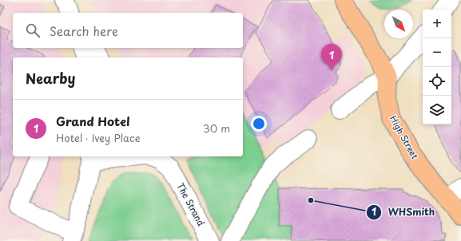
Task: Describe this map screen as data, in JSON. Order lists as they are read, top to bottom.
{
  "streets": {
    "main road": ["High Street"],
    "street": ["The Strand"]
  },
  "places": ["WHSmith"],
  "north": "bottom right",
  "page": {
    "map_buttons": ["+", "−"],
    "search": "Search here",
    "pins": "1",
    "heading": "Nearby",
    "list": [
      {
        "mark": "1",
        "name": "Grand Hotel",
        "note": "Hotel · Ivey Place",
        "value": "30 m"
      }
    ]
  }
}
